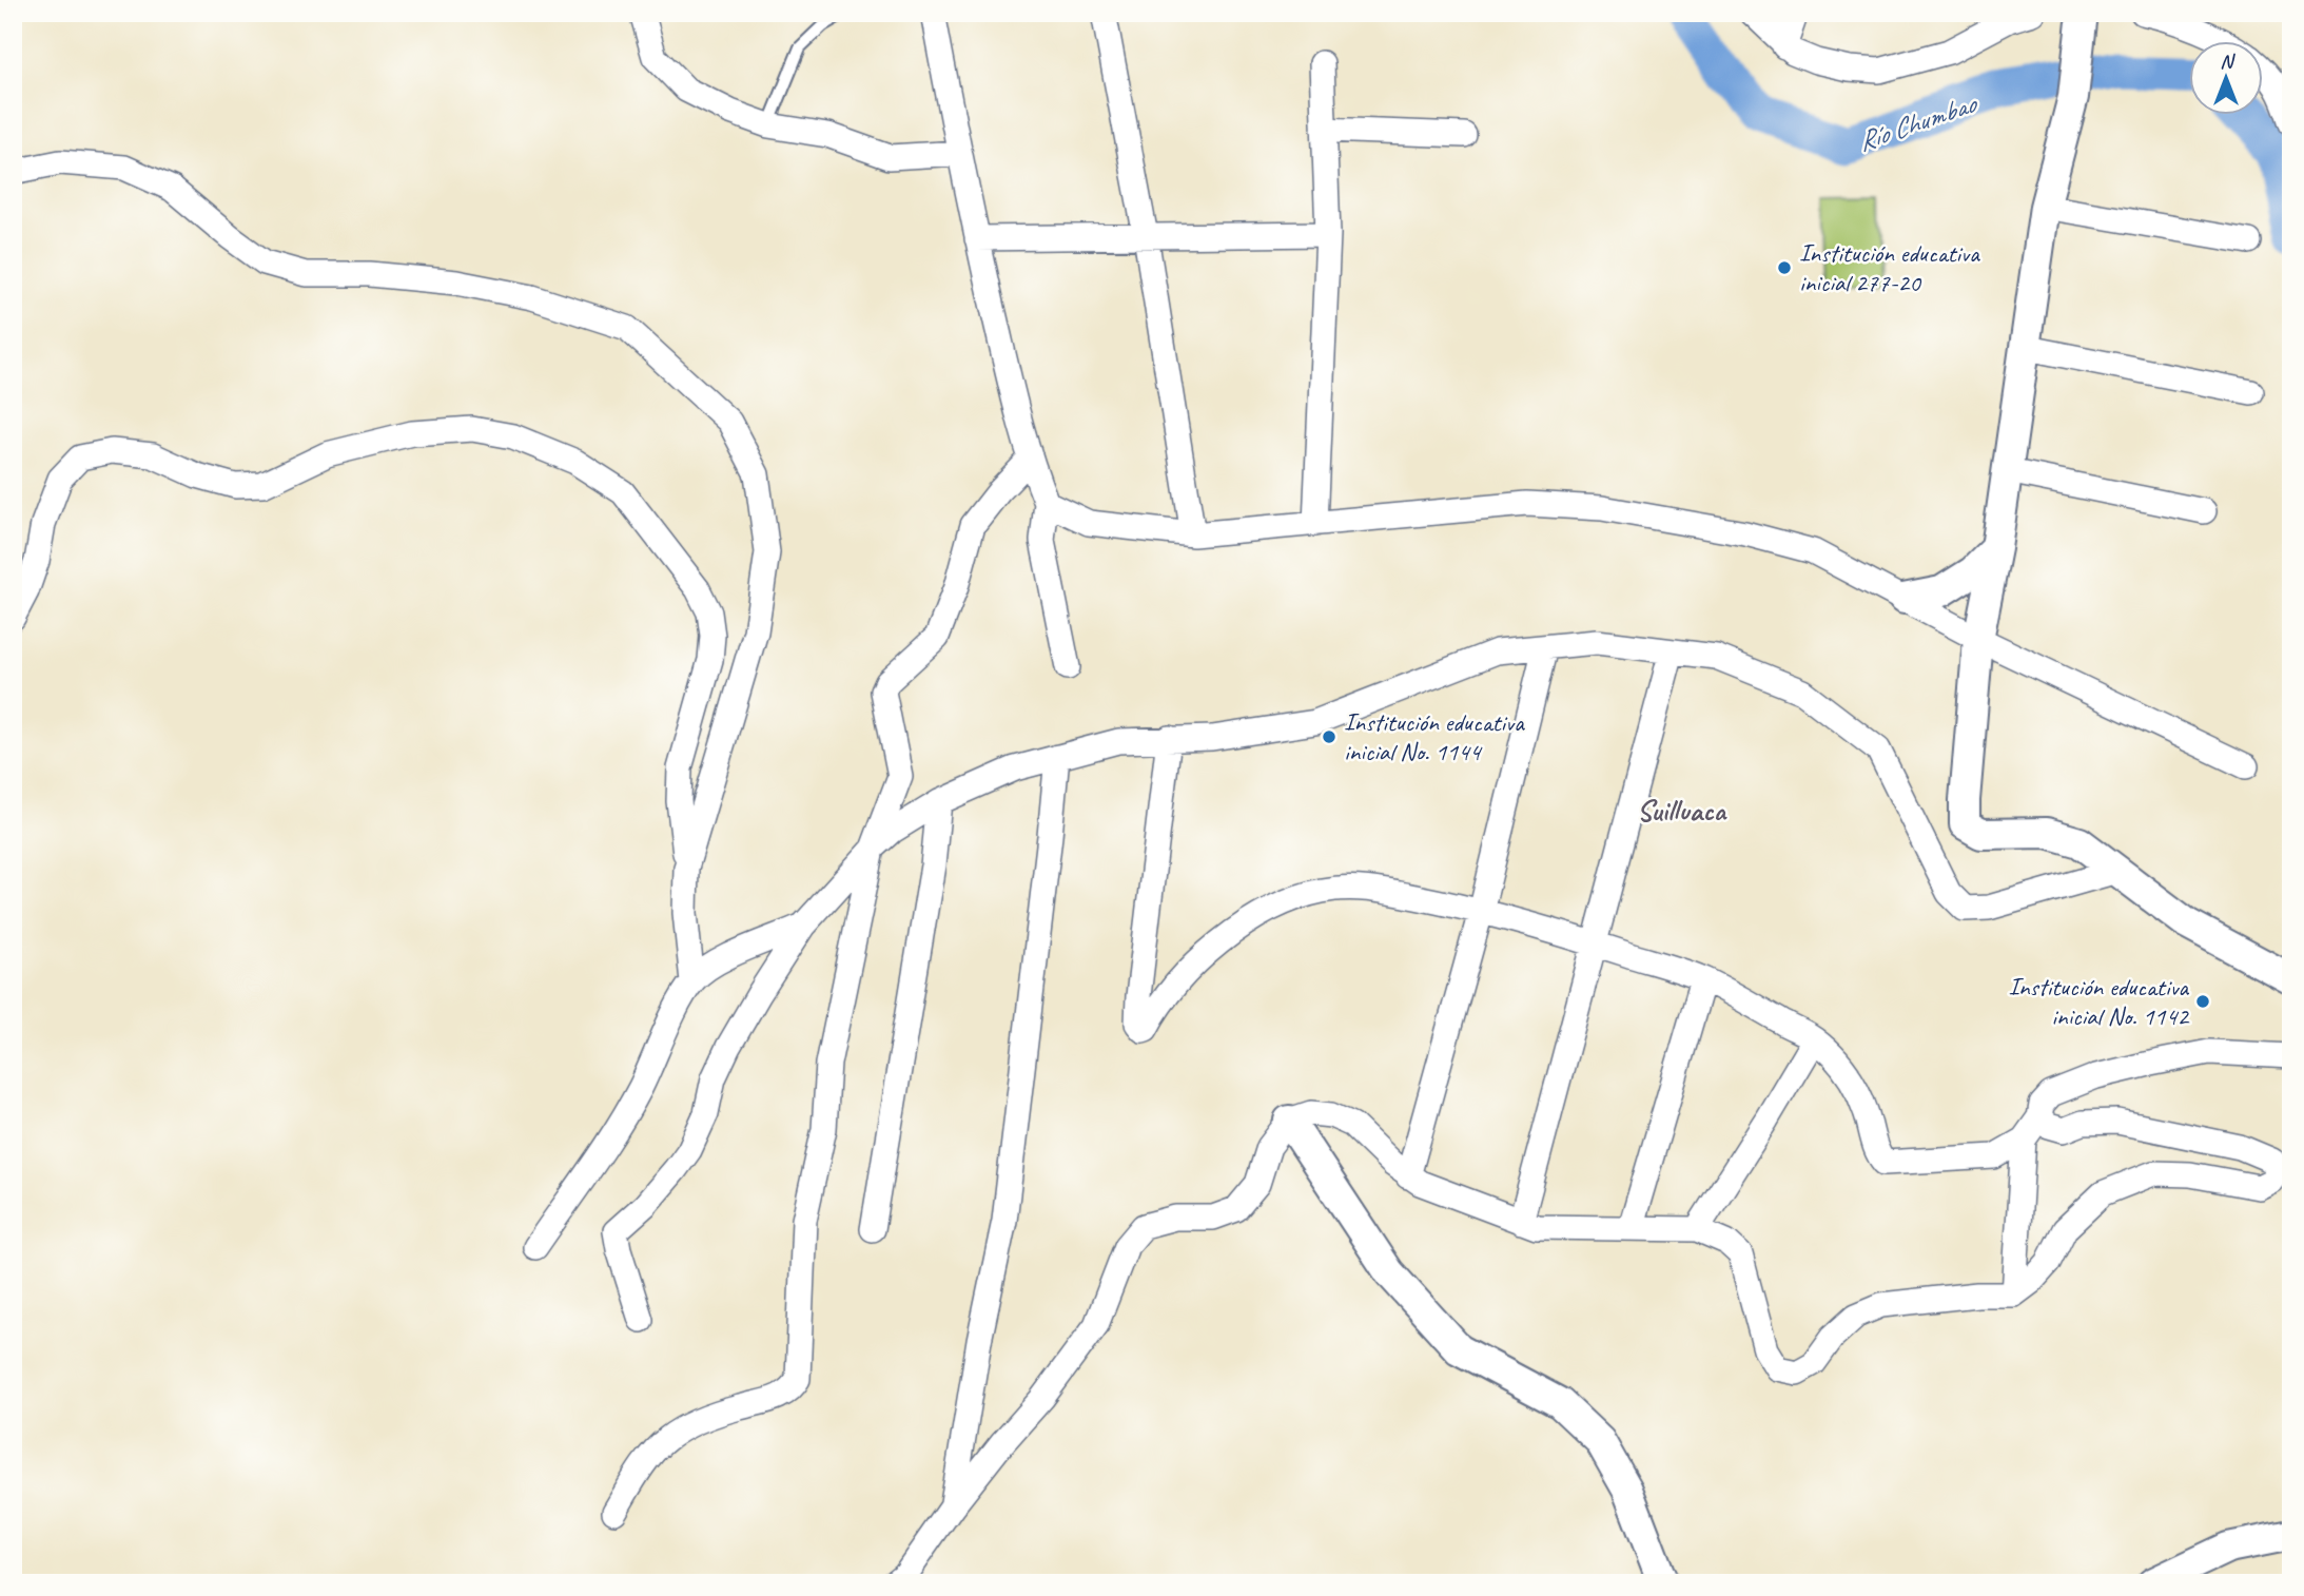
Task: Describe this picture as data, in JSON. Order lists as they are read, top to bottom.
{
  "districts": ["Suilluaca"],
  "water": ["Río Chumbao"],
  "places": ["Institución educativa inicial 277-20", "Institución educativa inicial No. 1144", "Institución educativa inicial No. 1142"],
  "north": "top"
}
